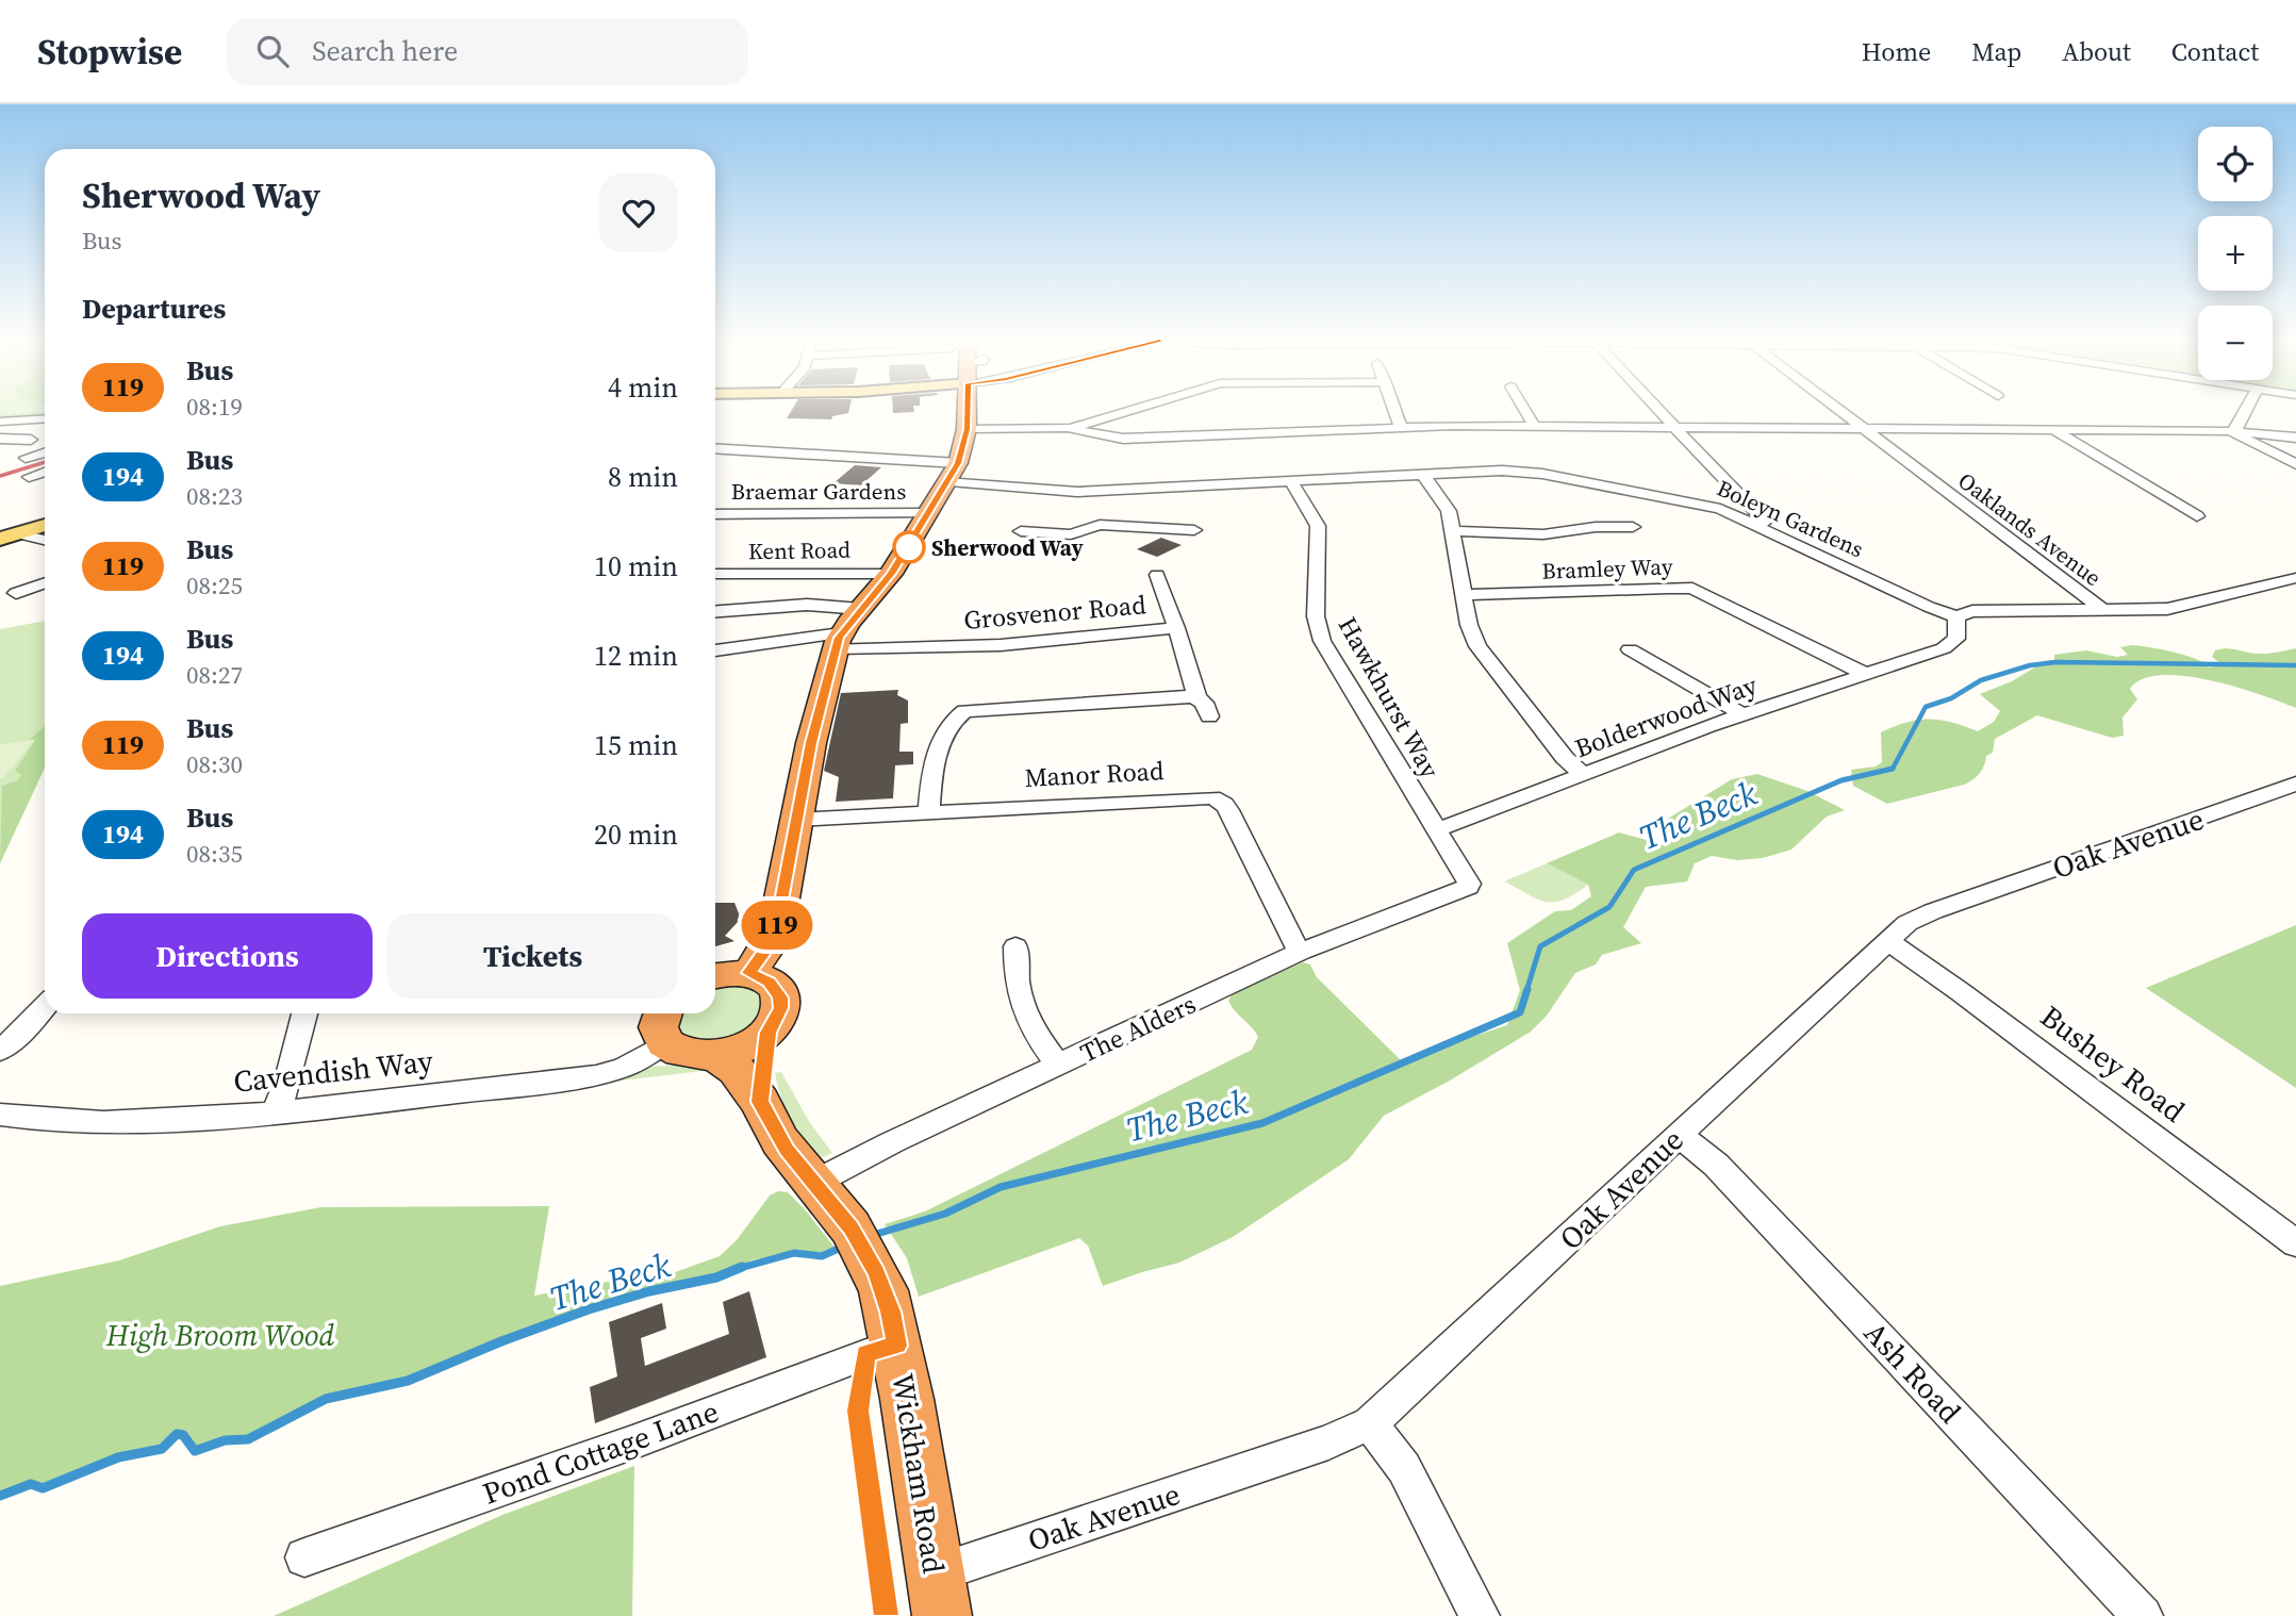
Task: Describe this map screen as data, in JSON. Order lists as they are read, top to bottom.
{
  "streets": {
    "highway": ["Wickham Road"],
    "street": [
      "Braemar Gardens",
      "Boleyn Gardens",
      "Oaklands Avenue",
      "Kent Road",
      "Bramley Way",
      "Grosvenor Road",
      "Hawkhurst Way",
      "Bolderwood Way",
      "Manor Road",
      "Oak Avenue",
      "The Alders",
      "Bushey Road",
      "Cavendish Way",
      "Ash Road",
      "Pond Cottage Lane"
    ]
  },
  "crossings": [
    ["Boleyn Gardens", "Bolderwood Way"],
    ["Bramley Way", "Bolderwood Way"],
    ["Hawkhurst Way", "Bolderwood Way"],
    ["Hawkhurst Way", "The Alders"],
    ["Manor Road", "The Alders"],
    ["Oak Avenue", "Bushey Road"],
    ["Oak Avenue", "Ash Road"],
    ["Oak Avenue", "Wickham Road"],
    ["The Alders", "Wickham Road"],
    ["Pond Cottage Lane", "Wickham Road"]
  ],
  "water": ["The Beck"],
  "parks": ["High Broom Wood"],
  "places": ["Sherwood Way"],
  "lines": ["bus line 119"],
  "page": {
    "header": "Stopwise",
    "search": "Search here",
    "nav": [
      "Home",
      "Map",
      "About",
      "Contact"
    ],
    "on_map": "119",
    "map_buttons": ["+", "−"],
    "heading": [
      ["Sherwood Way", "Bus"],
      "Departures"
    ],
    "list": [
      {
        "mark": "119",
        "name": "Bus",
        "note": "08:19",
        "value": "4 min"
      },
      {
        "mark": "194",
        "name": "Bus",
        "note": "08:23",
        "value": "8 min"
      },
      {
        "mark": "119",
        "name": "Bus",
        "note": "08:25",
        "value": "10 min"
      },
      {
        "mark": "194",
        "name": "Bus",
        "note": "08:27",
        "value": "12 min"
      },
      {
        "mark": "119",
        "name": "Bus",
        "note": "08:30",
        "value": "15 min"
      },
      {
        "mark": "194",
        "name": "Bus",
        "note": "08:35",
        "value": "20 min"
      }
    ],
    "buttons": ["Directions", "Tickets"]
  }
}
